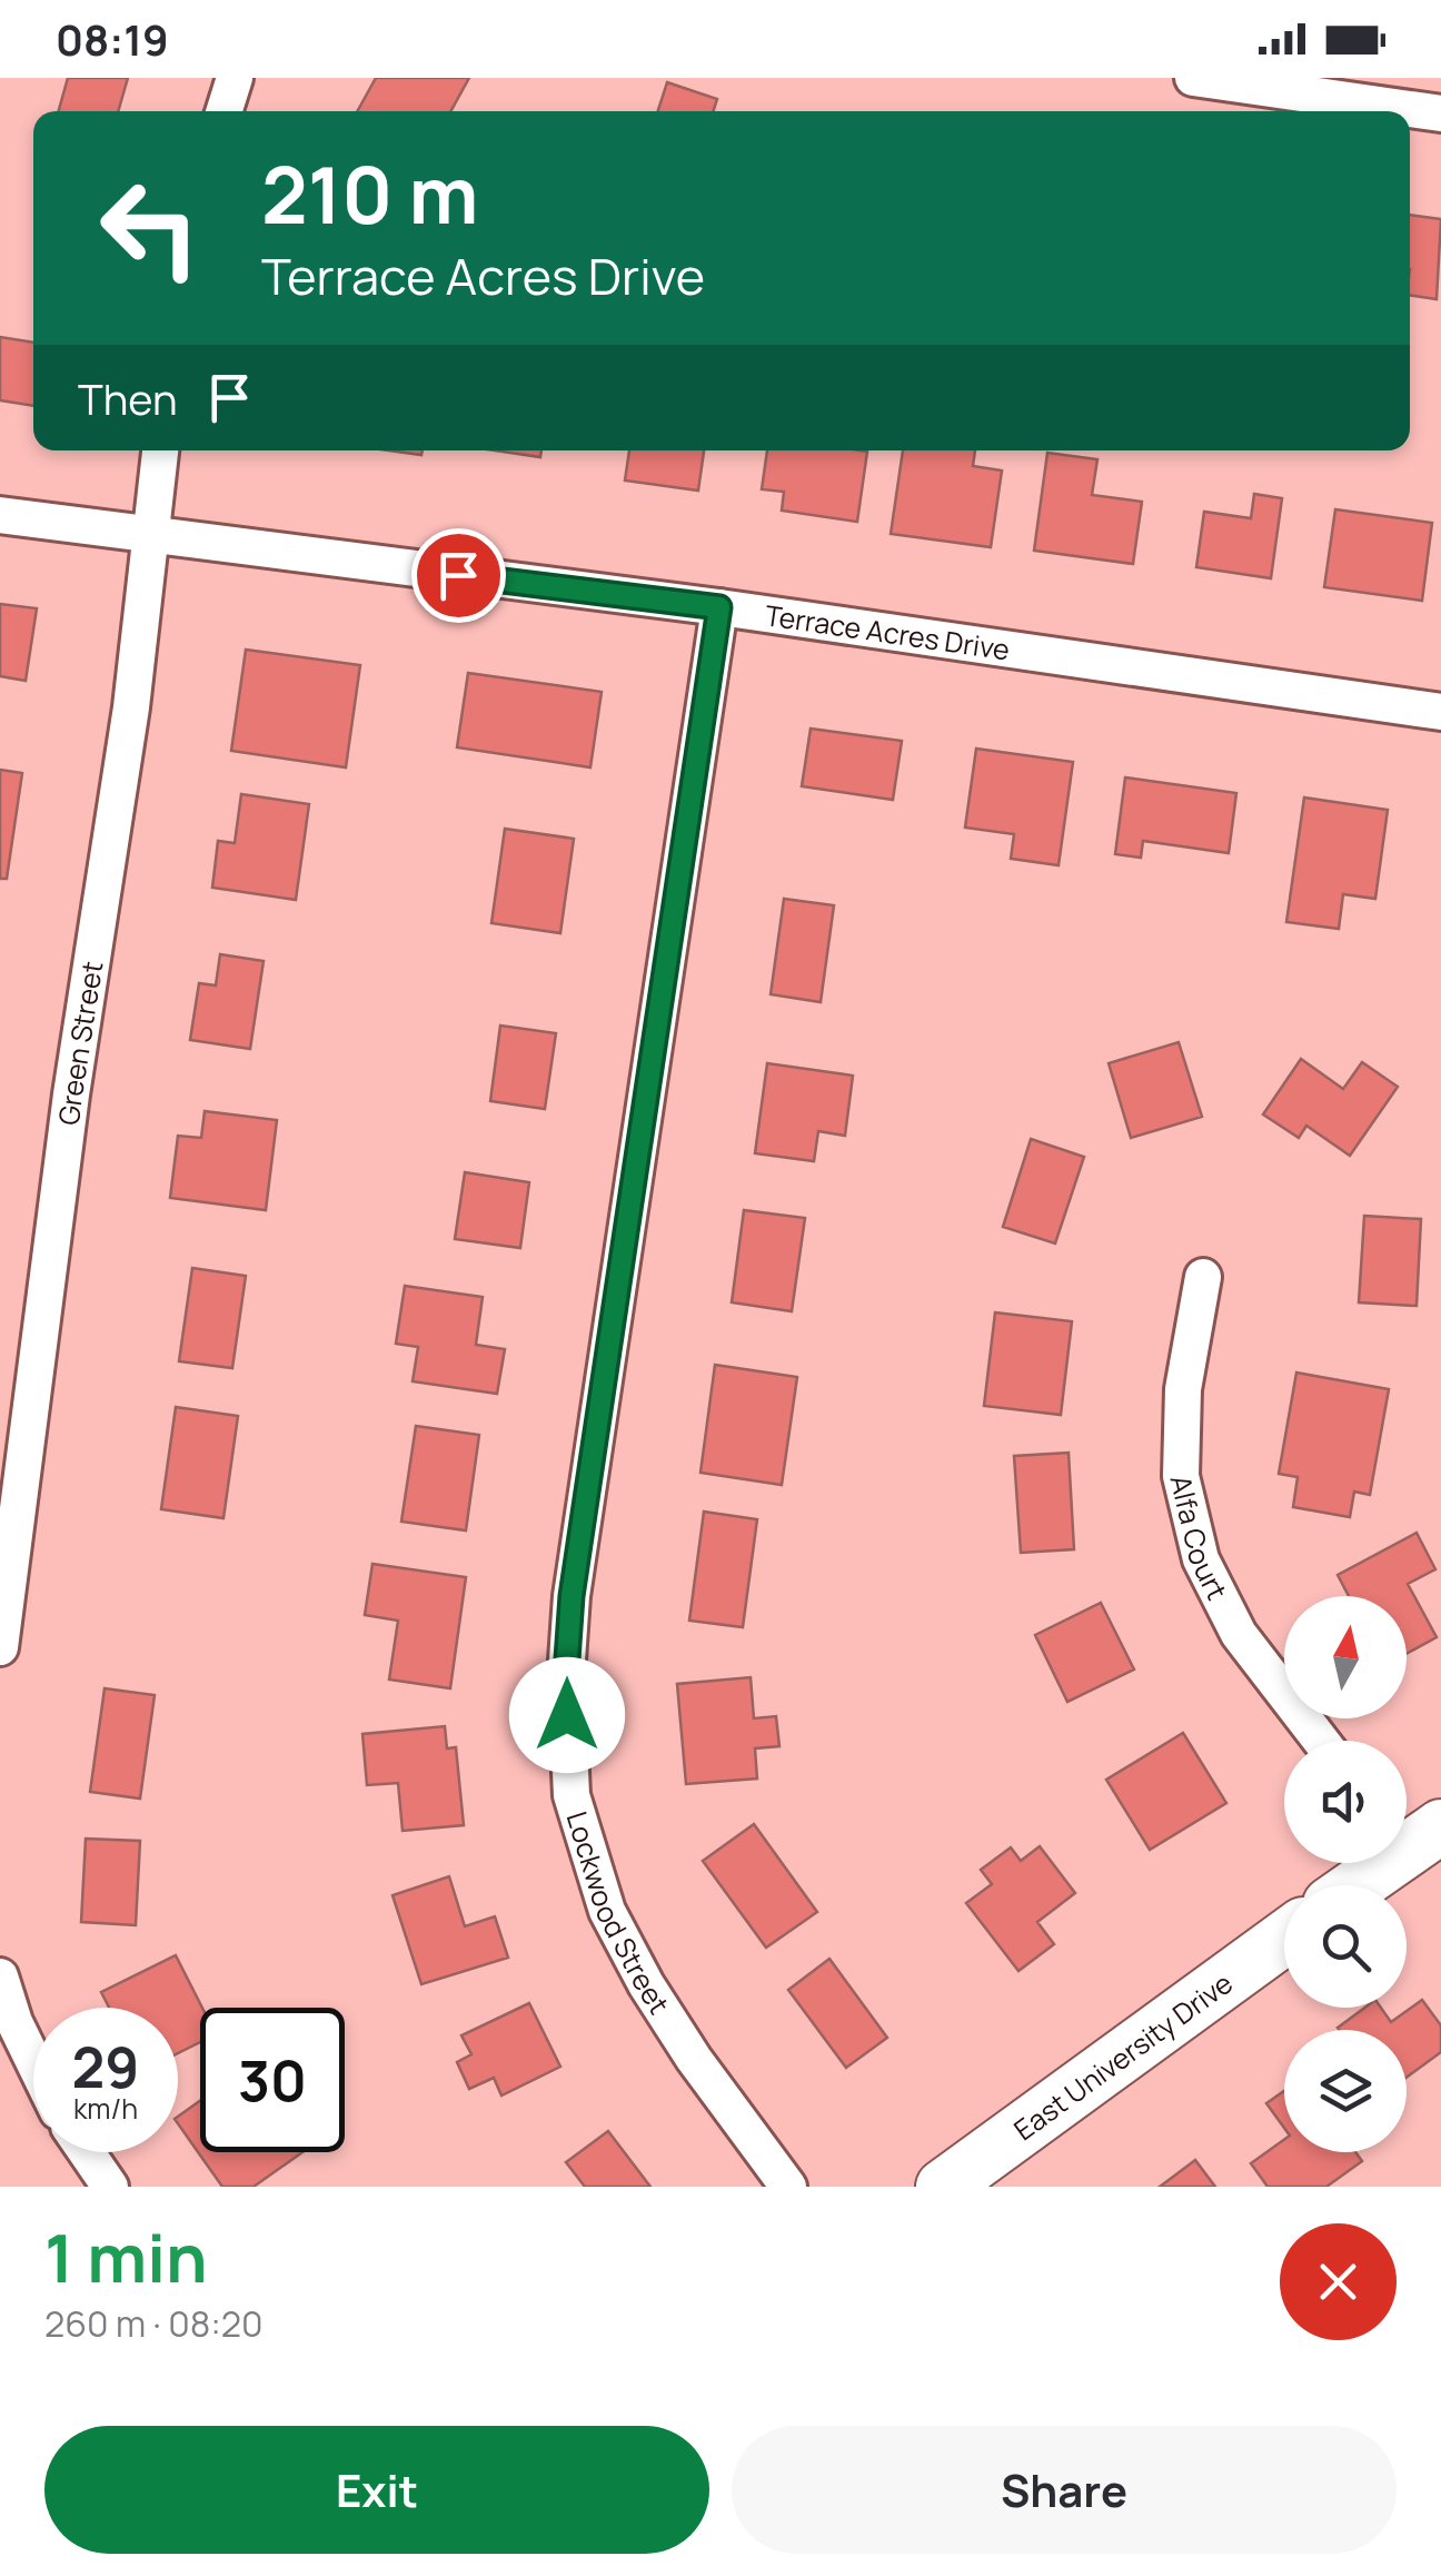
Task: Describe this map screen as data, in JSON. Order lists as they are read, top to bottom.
{
  "streets": {
    "main road": ["East University Drive"],
    "street": [
      "Terrace Acres Drive",
      "Green Street",
      "Alfa Court",
      "Lockwood Street"
    ]
  },
  "crossings": [
    ["Terrace Acres Drive", "Green Street"],
    ["Terrace Acres Drive", "Lockwood Street"]
  ],
  "north": "top",
  "page": {
    "status": "08:19",
    "turn": ["210 m", "Terrace Acres Drive"],
    "then": "Then",
    "speed": "29 km/h",
    "limit": "30",
    "heading": ["1 min", "260 m · 08:20"],
    "buttons": ["Exit", "Share"]
  }
}
